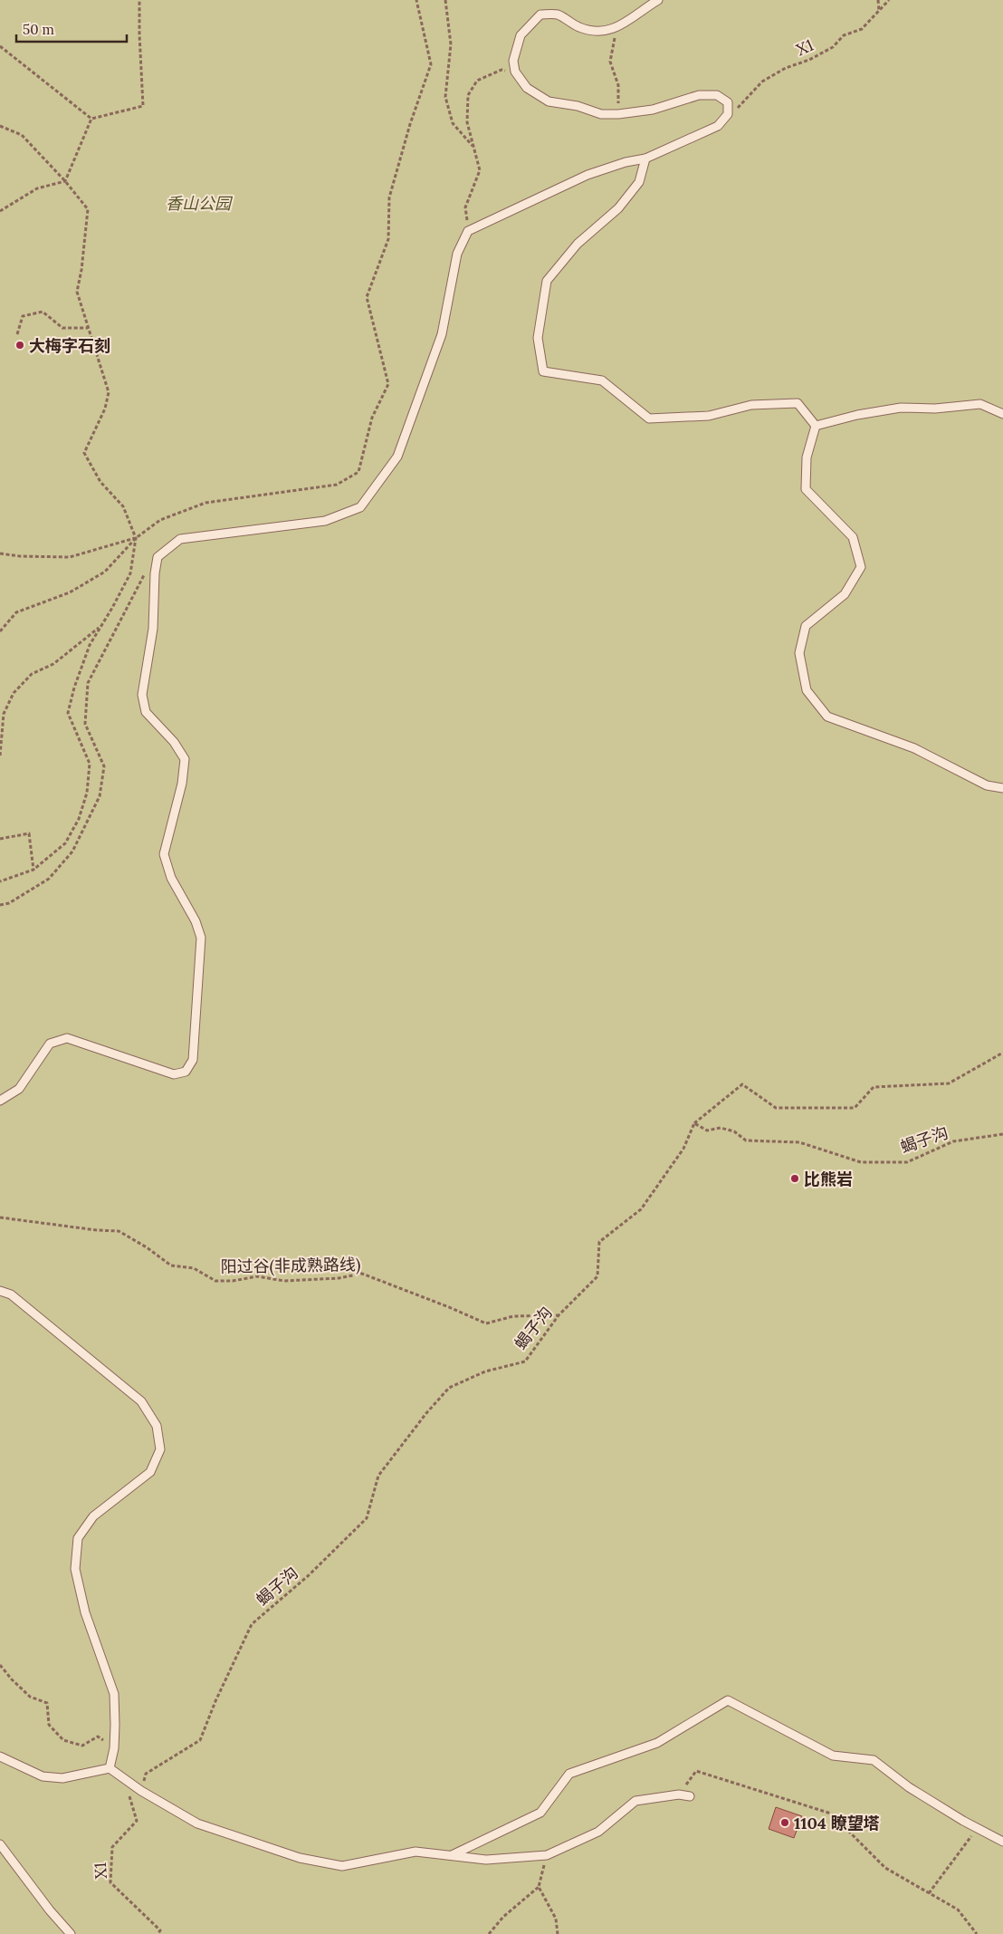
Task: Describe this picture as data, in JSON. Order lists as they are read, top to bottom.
{
  "streets": {
    "path": ["X1", "蝎子沟", "阳过谷(非成熟路线)"]
  },
  "crossings": [
    ["X1", "蝎子沟"],
    ["蝎子沟", "阳过谷(非成熟路线)"]
  ],
  "parks": ["香山公园"],
  "places": ["大梅字石刻", "比熊岩", "1104 瞭望塔"],
  "scale_bar": "50 m"
}
